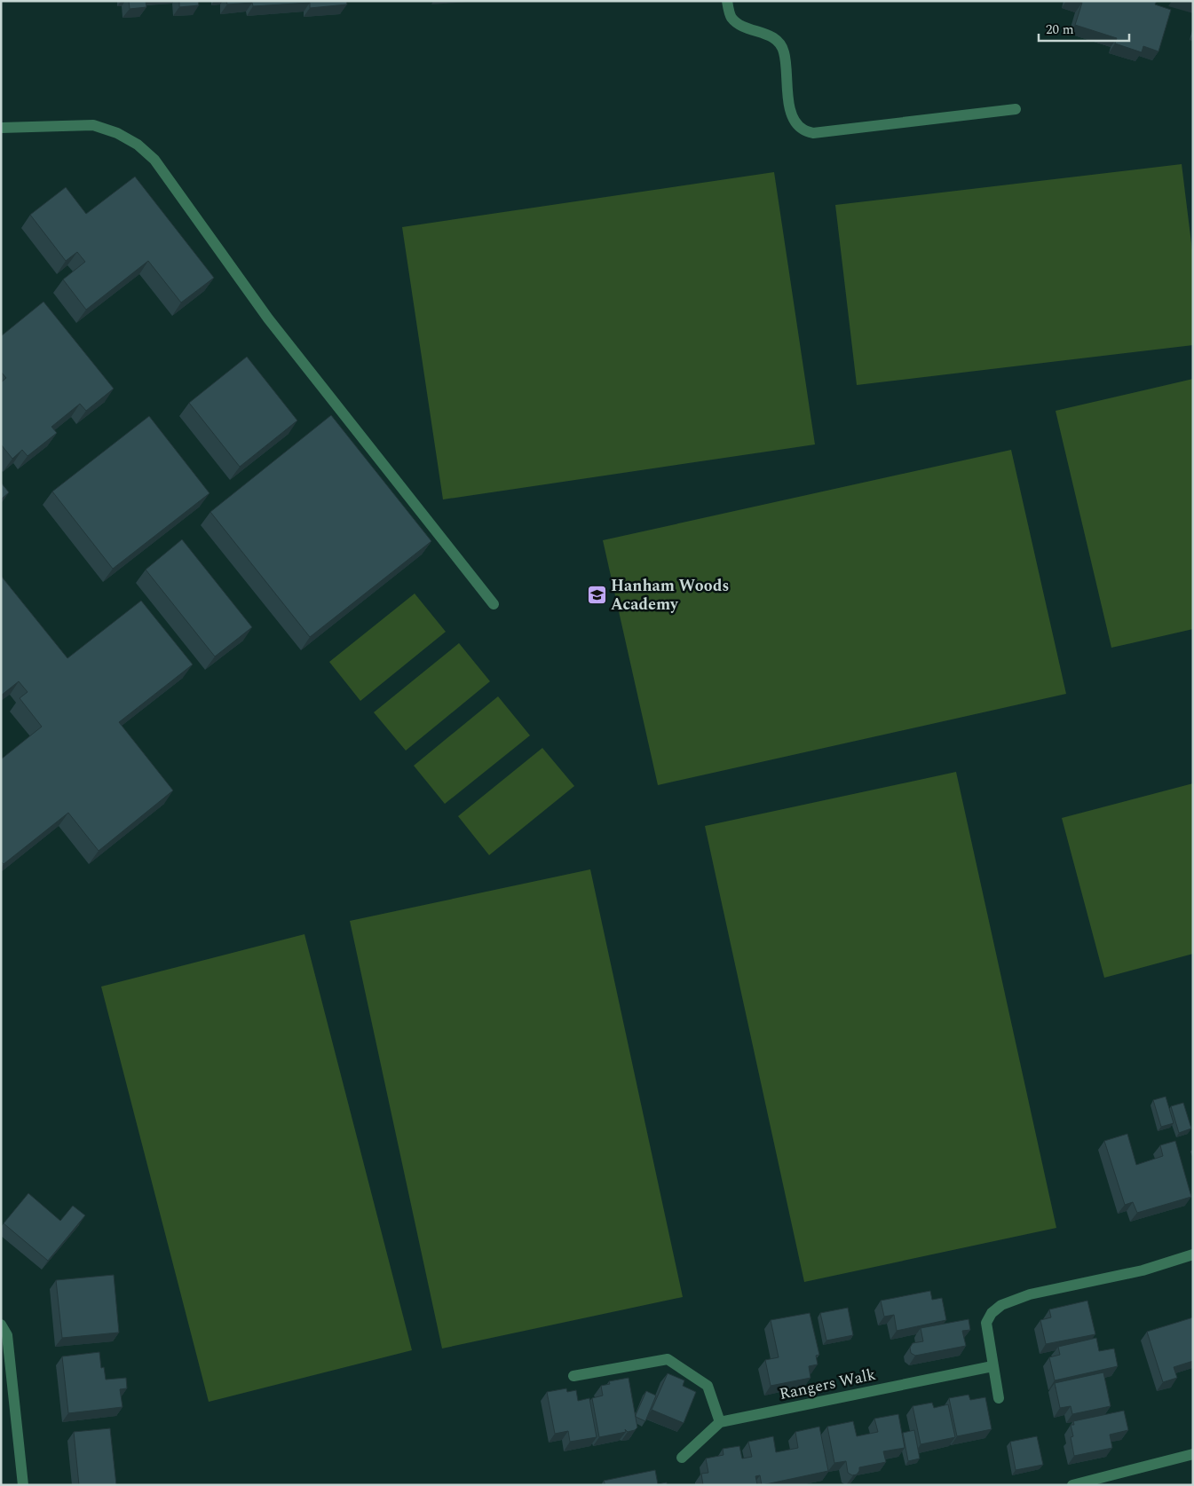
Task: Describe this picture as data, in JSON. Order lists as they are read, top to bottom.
{
  "streets": {
    "street": ["Rangers Walk"]
  },
  "places": {
    "school or university": ["Hanham Woods Academy"]
  },
  "scale_bar": "20 m"
}
